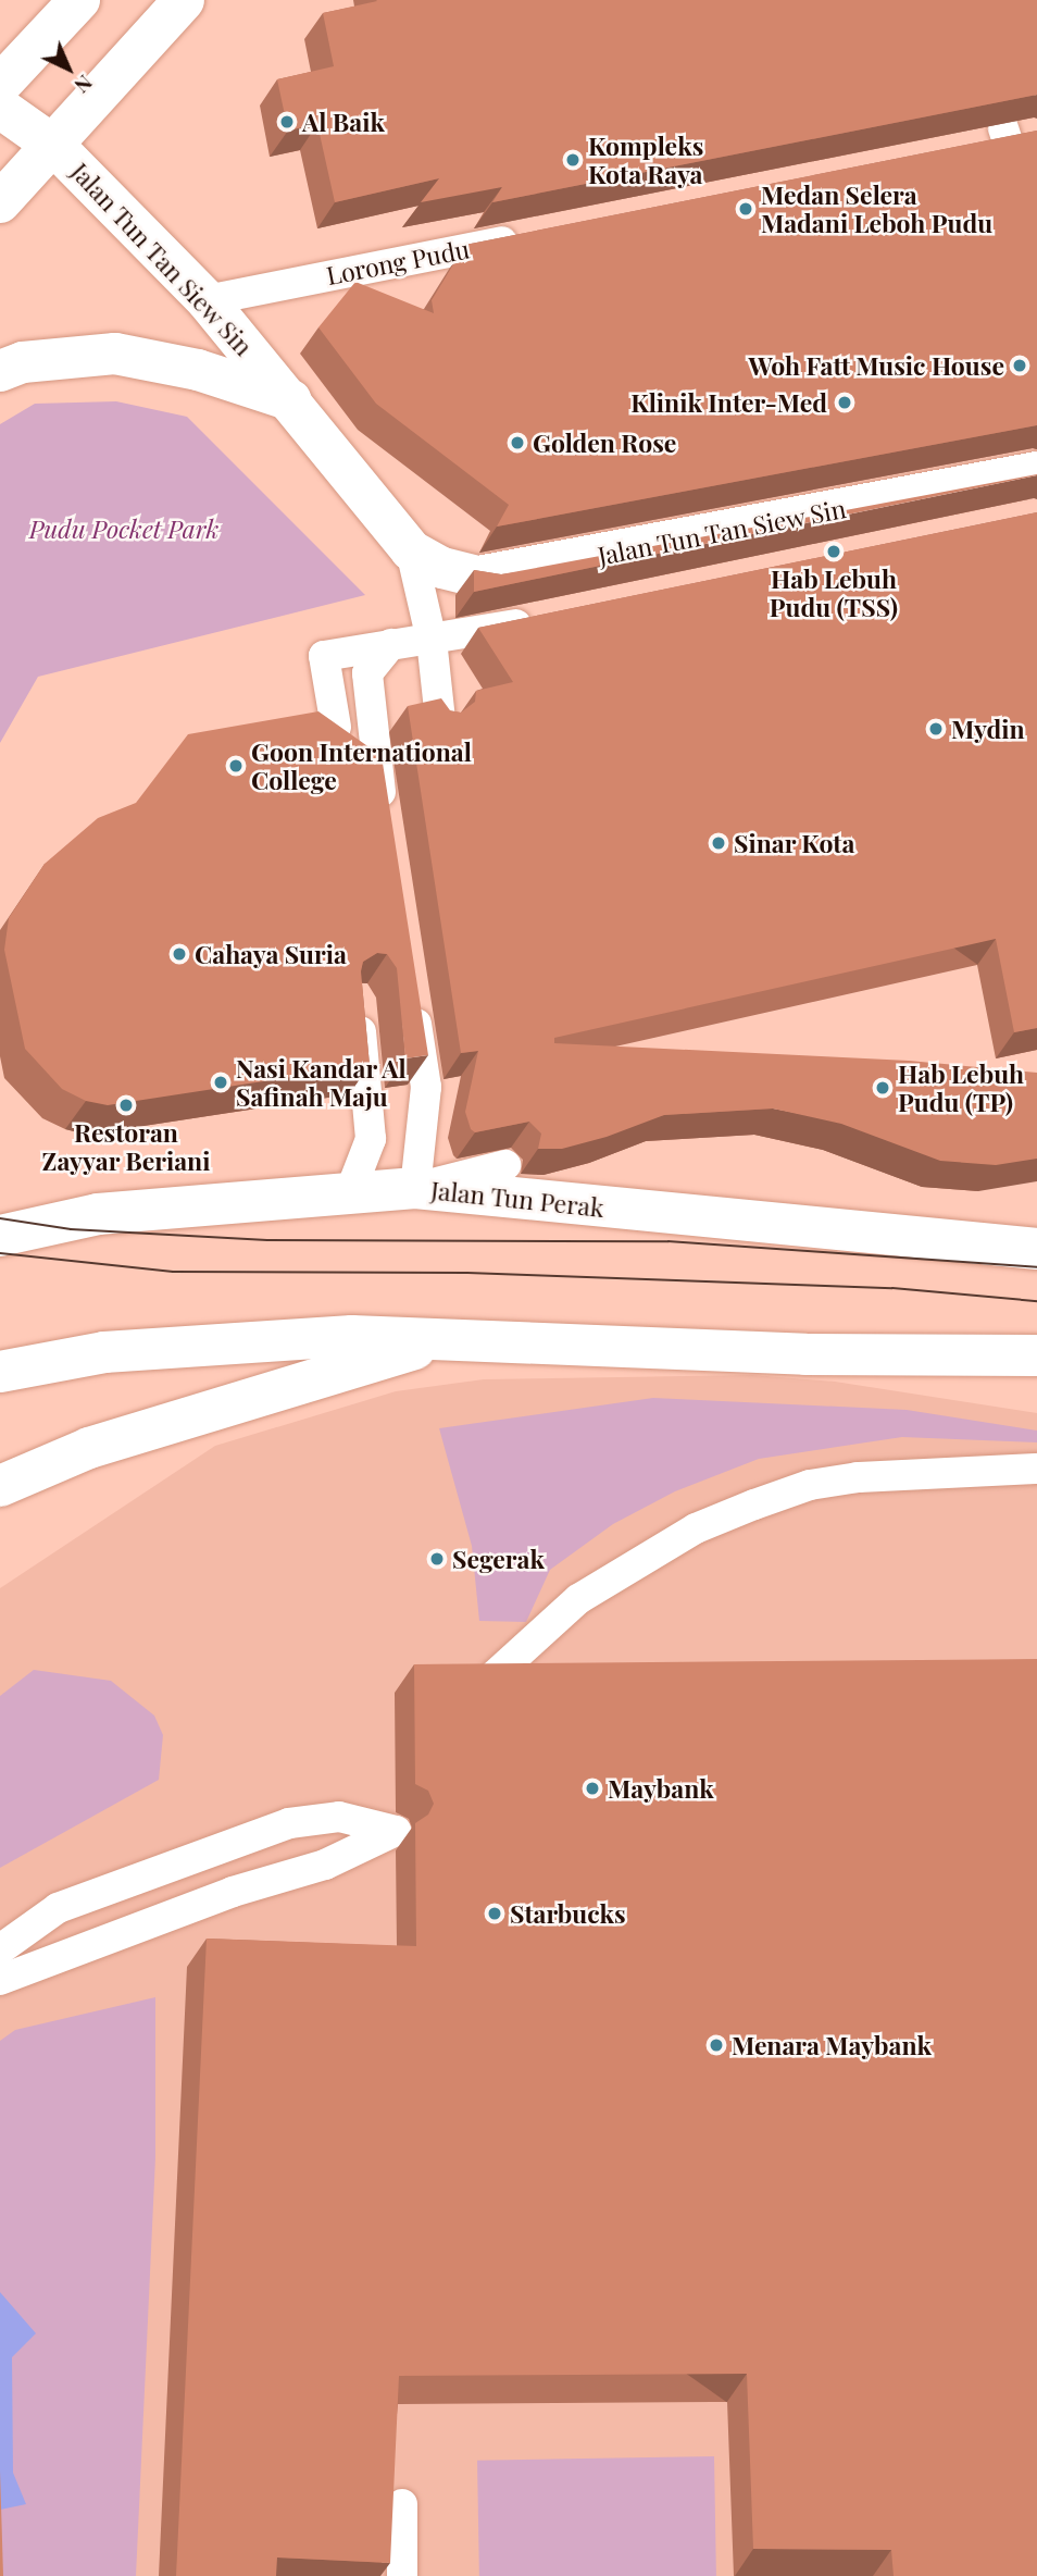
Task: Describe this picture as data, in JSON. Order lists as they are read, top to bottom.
{
  "streets": {
    "main road": ["Jalan Tun Tan Siew Sin", "Jalan Tun Perak"],
    "lane": ["Lorong Pudu"]
  },
  "crossings": [
    ["Jalan Tun Tan Siew Sin", "Lorong Pudu"]
  ],
  "parks": ["Pudu Pocket Park"],
  "places": [
    "Al Baik",
    "Kompleks Kota Raya",
    "Medan Selera Madani Leboh Pudu",
    "Woh Fatt Music House",
    "Klinik Inter-Med",
    "Golden Rose",
    "Hab Lebuh Pudu (TSS)",
    "Mydin",
    "Goon International College",
    "Sinar Kota",
    "Cahaya Suria",
    "Nasi Kandar Al Safinah Maju",
    "Hab Lebuh Pudu (TP)",
    "Restoran Zayyar Beriani",
    "Segerak",
    "Maybank",
    "Starbucks",
    "Menara Maybank"
  ],
  "north": "bottom right"
}
